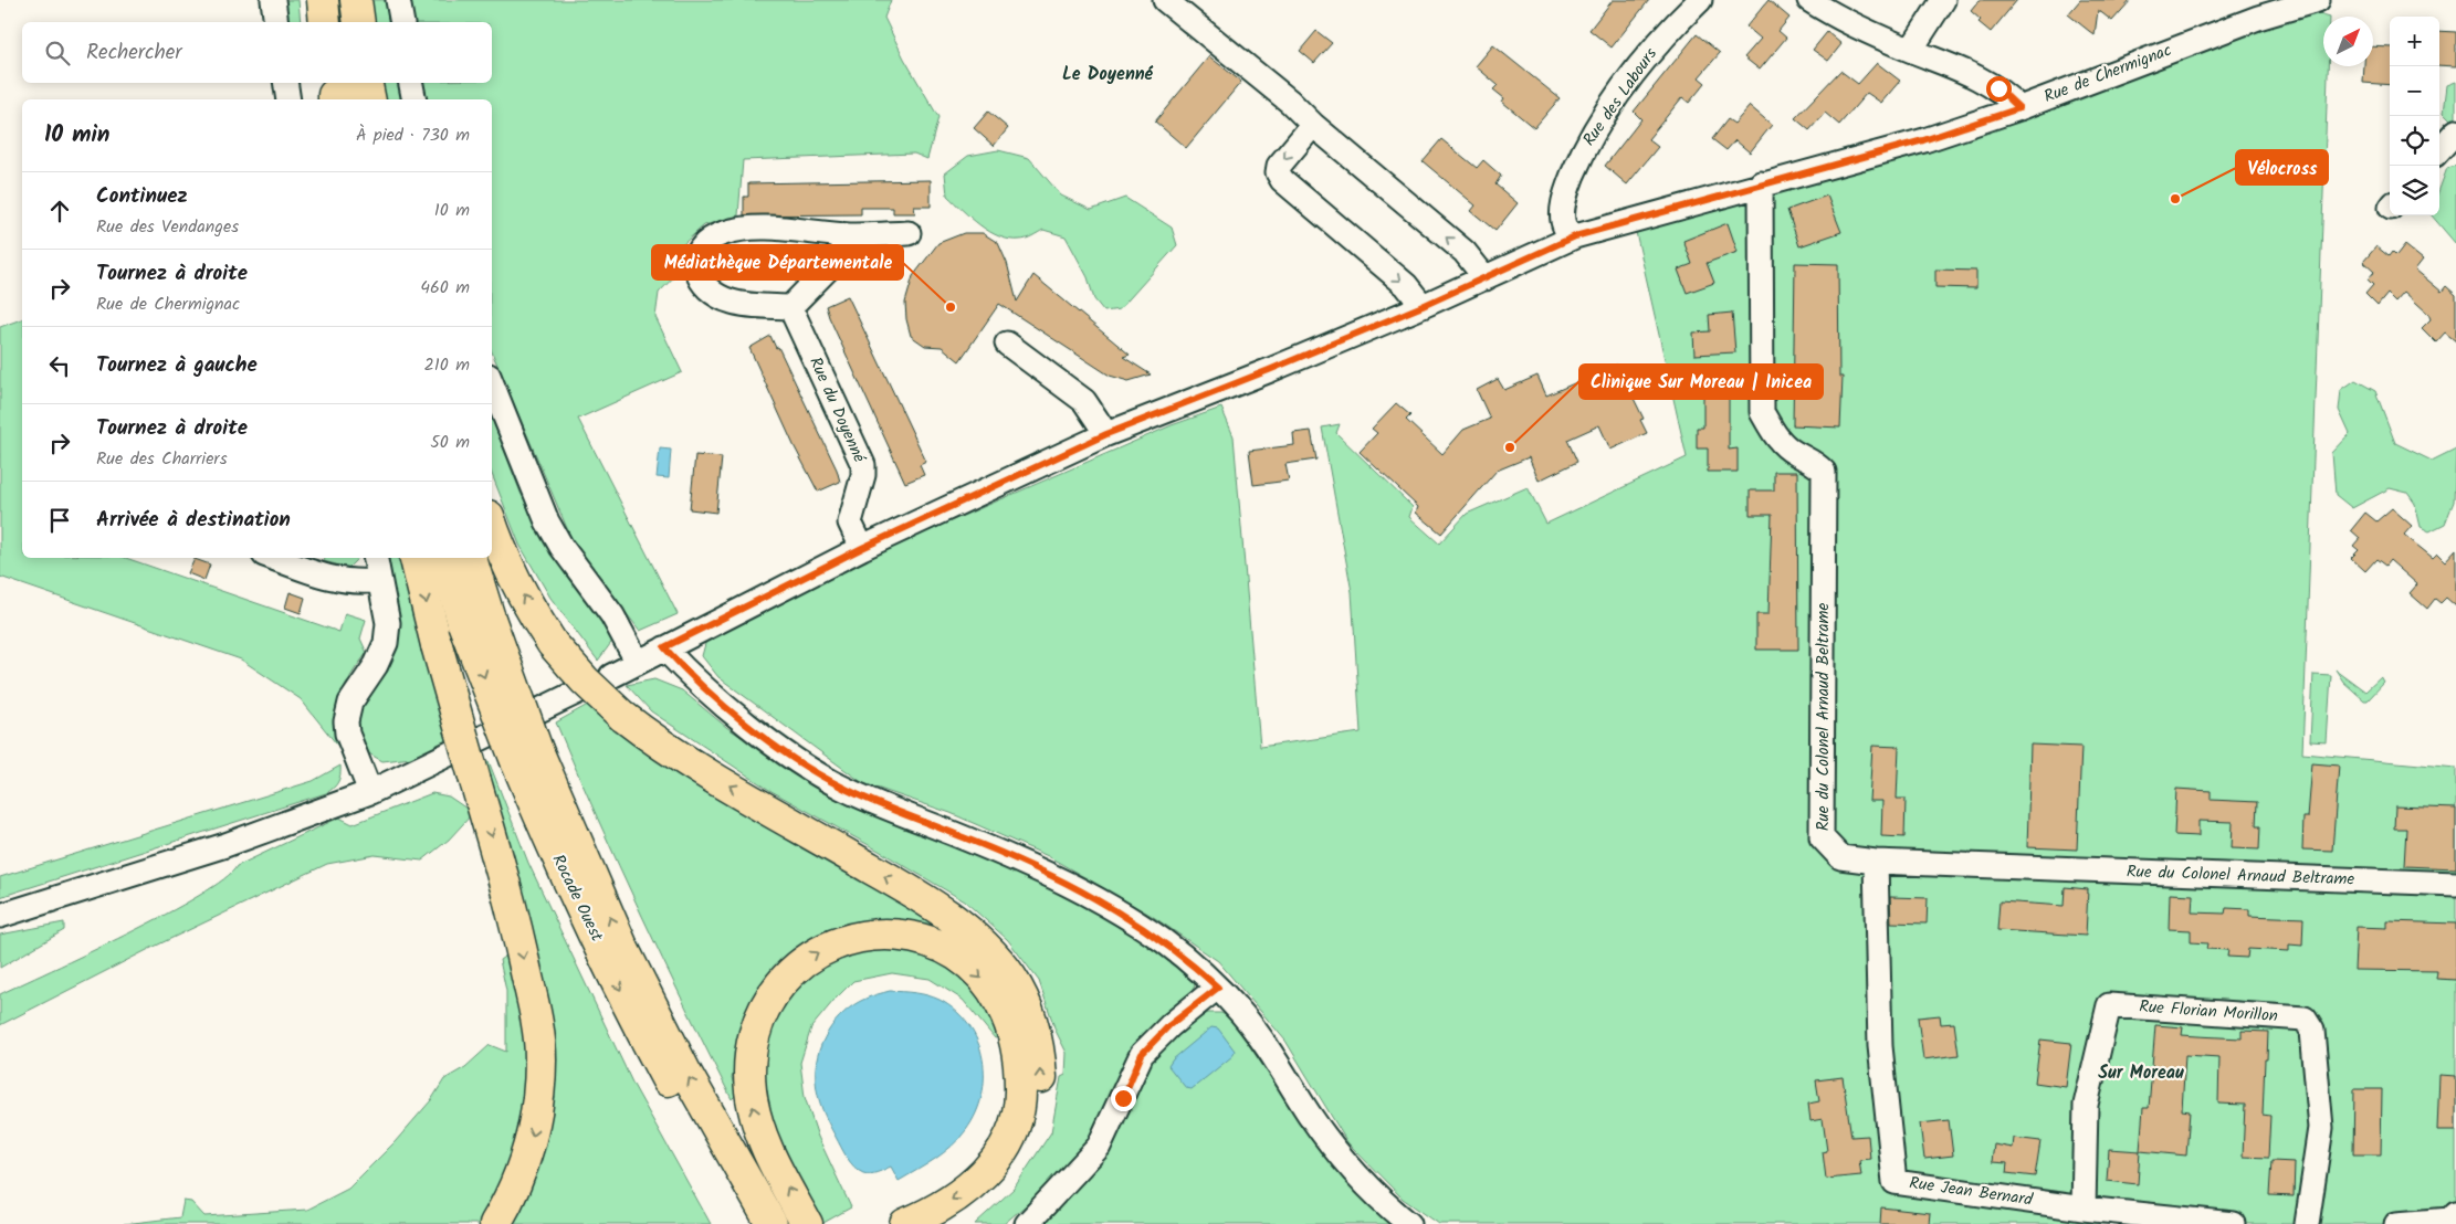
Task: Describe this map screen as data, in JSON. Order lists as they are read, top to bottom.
{
  "streets": {
    "main road": ["Rocade Ouest"],
    "street": [
      "Rue de Chermignac",
      "Rue des Labours",
      "Rue du Doyenné",
      "Rue du Colonel Arnaud Beltrame",
      "Rue Florian Morillon",
      "Rue Jean Bernard"
    ]
  },
  "crossings": [
    ["Rue de Chermignac", "Rue des Labours"],
    ["Rue de Chermignac", "Rue du Doyenné"],
    ["Rue de Chermignac", "Rue du Colonel Arnaud Beltrame"],
    ["Rue du Colonel Arnaud Beltrame", "Rue Jean Bernard"],
    ["Rue Florian Morillon", "Rue Jean Bernard"]
  ],
  "districts": ["Le Doyenné", "Sur Moreau"],
  "places": ["Vélocross", "Médiathèque Départementale", "Clinique Sur Moreau | Inicea"],
  "north": "top right",
  "page": {
    "map_buttons": ["+", "−"],
    "search": "Rechercher",
    "heading": ["10 min", "À pied · 730 m"],
    "list": [
      ["Continuez", "Rue des Vendanges", "10 m"],
      ["Tournez à droite", "Rue de Chermignac", "460 m"],
      ["Tournez à gauche", "210 m"],
      ["Tournez à droite", "Rue des Charriers", "50 m"],
      "Arrivée à destination"
    ]
  }
}
